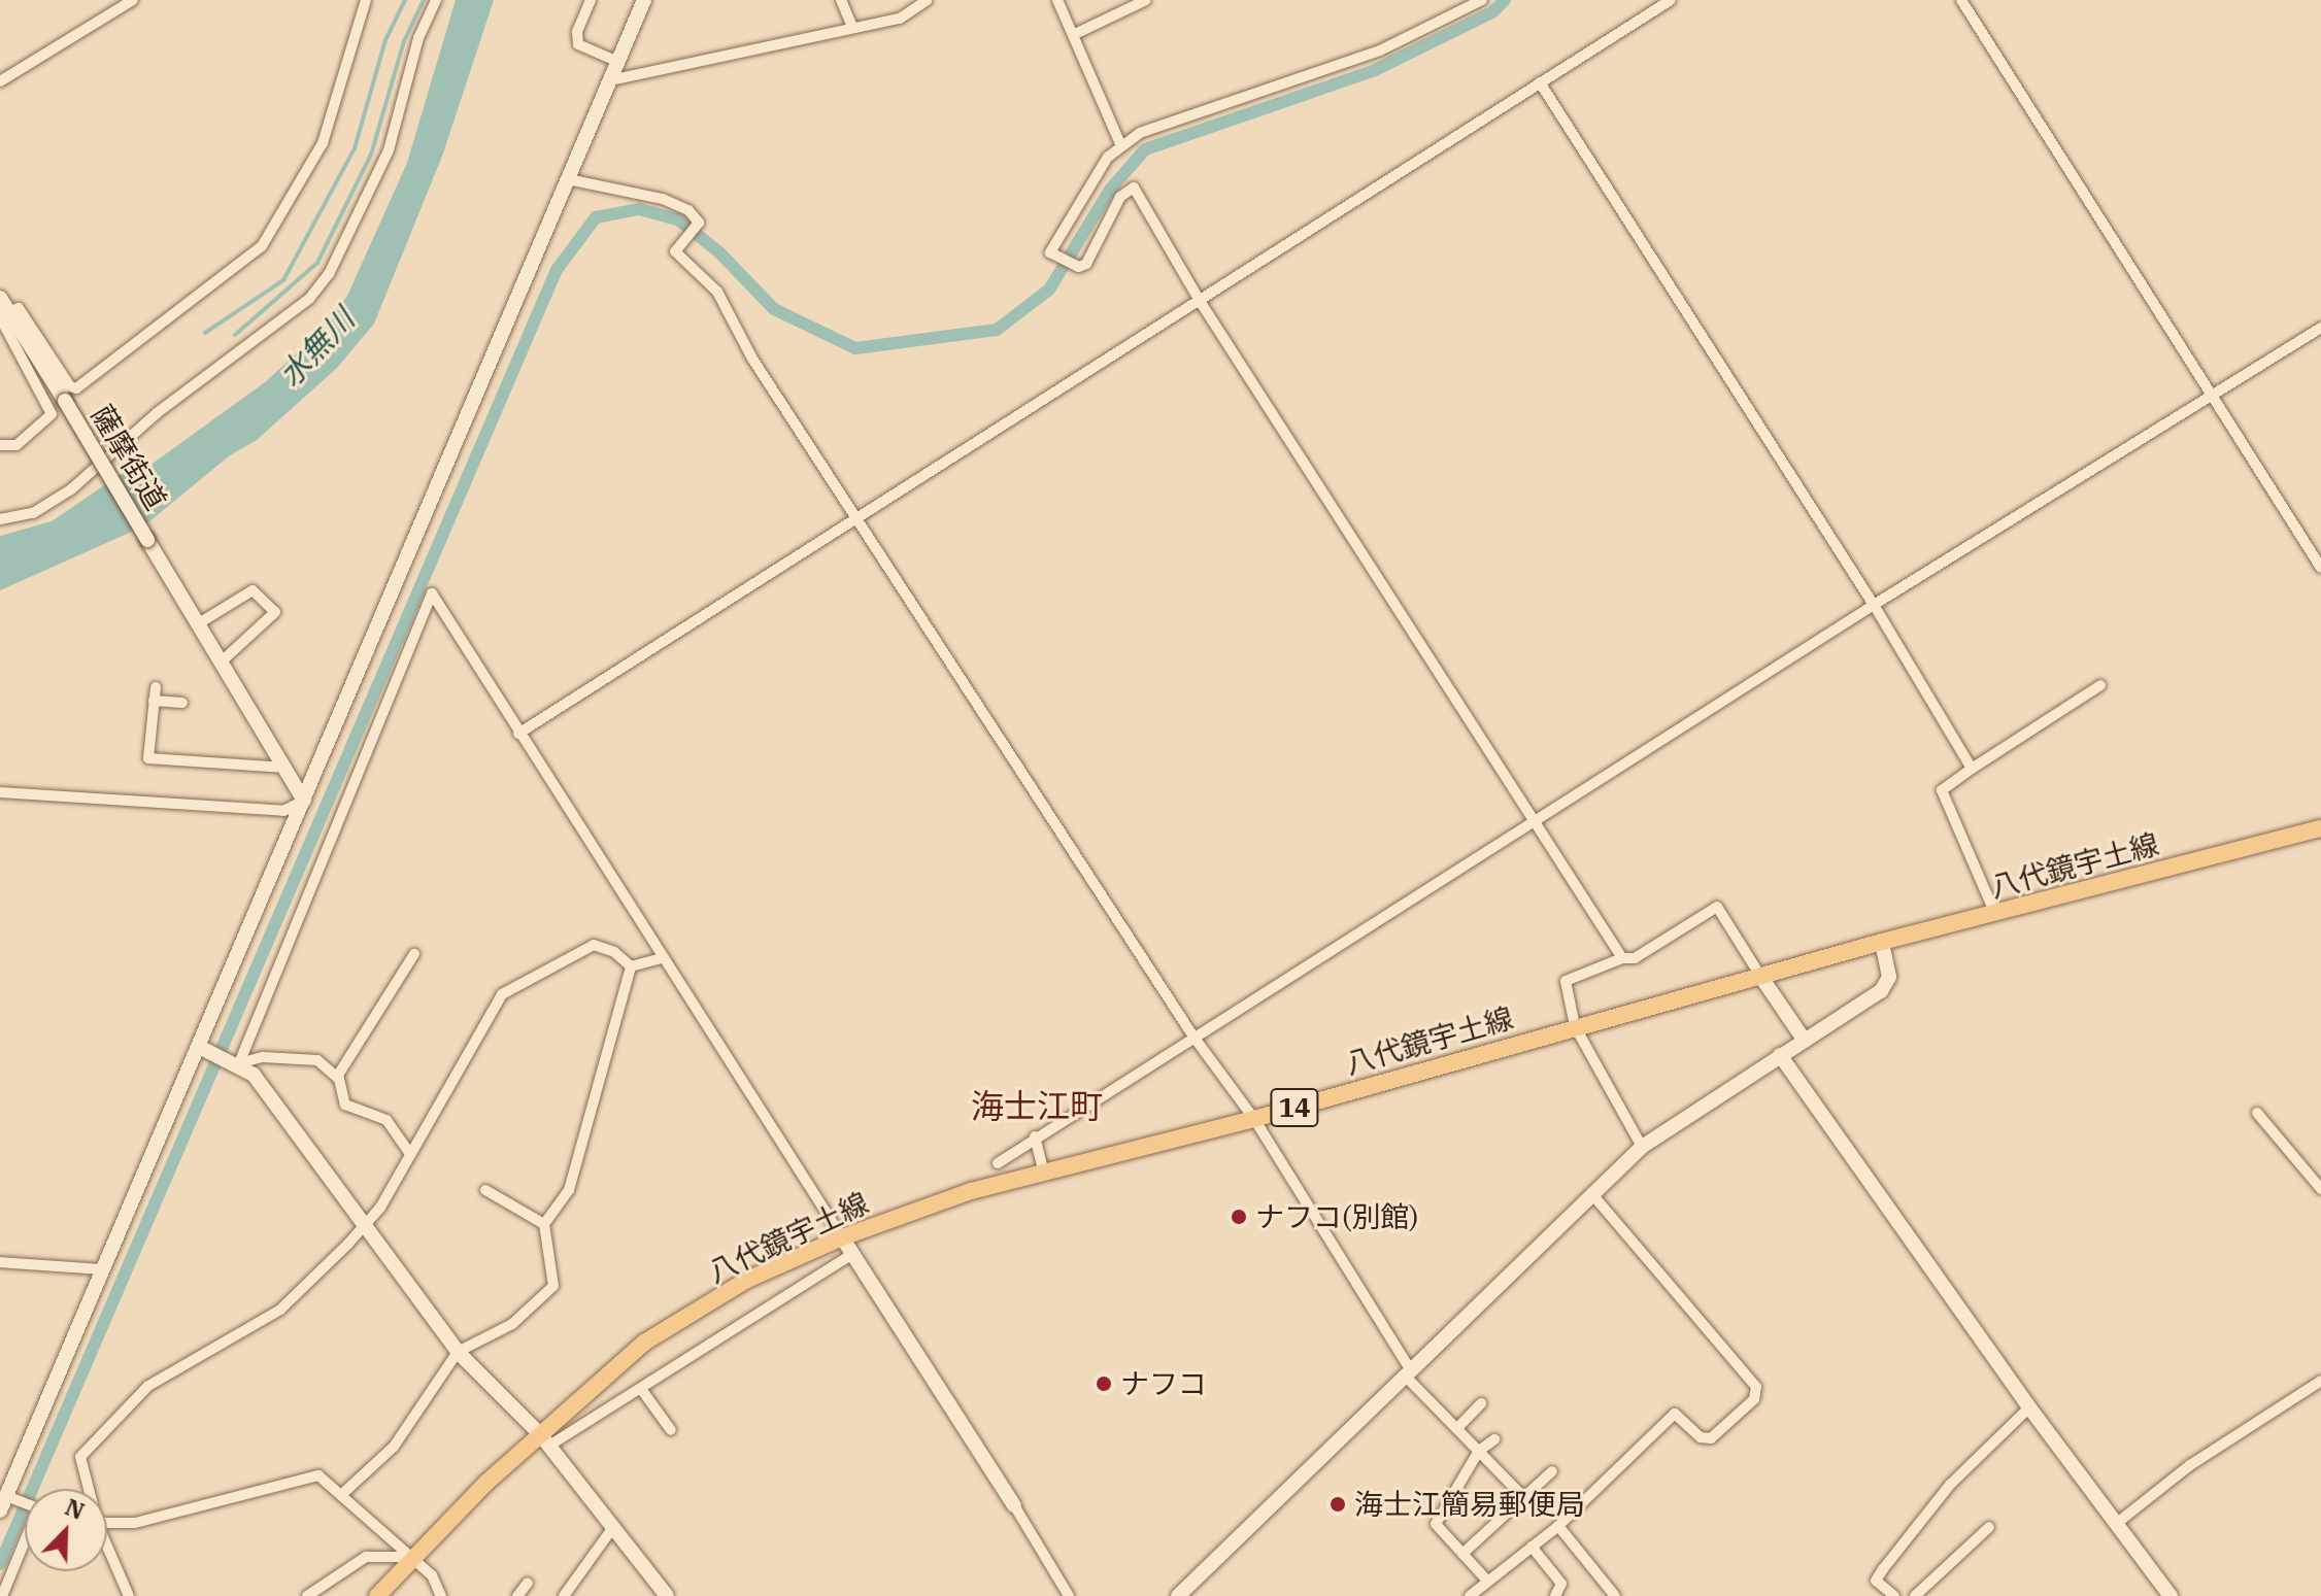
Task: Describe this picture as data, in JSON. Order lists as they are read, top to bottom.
{
  "streets": {
    "main road": ["八代鏡宇土線", "14"],
    "street": ["薩摩街道"]
  },
  "districts": ["海士江町"],
  "water": ["水無川"],
  "places": ["ナフコ(別館)", "ナフコ", "海士江簡易郵便局"],
  "north": "top right"
}
